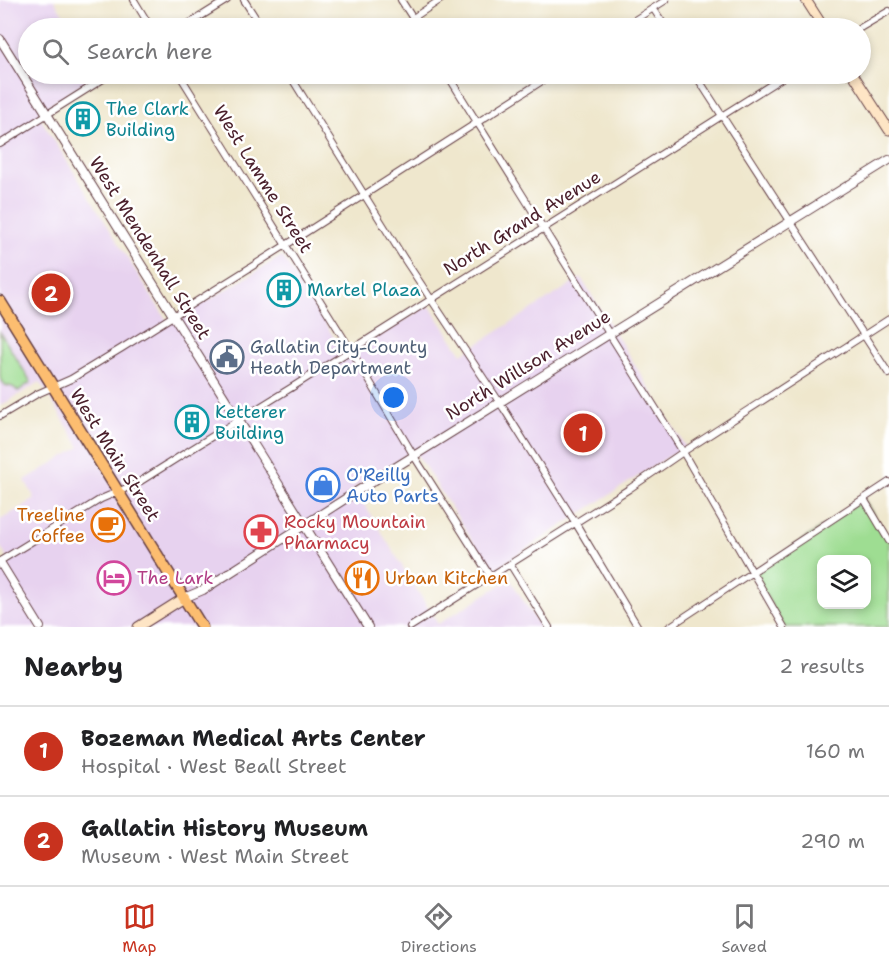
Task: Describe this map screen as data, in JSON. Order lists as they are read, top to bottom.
{
  "streets": {
    "highway": ["West Main Street"],
    "street": [
      "West Lamme Street",
      "North Grand Avenue",
      "West Mendenhall Street",
      "North Willson Avenue"
    ]
  },
  "crossings": [
    ["West Lamme Street", "North Grand Avenue"],
    ["West Lamme Street", "North Willson Avenue"],
    ["North Grand Avenue", "West Mendenhall Street"],
    ["North Grand Avenue", "West Main Street"],
    ["West Mendenhall Street", "North Willson Avenue"],
    ["North Willson Avenue", "West Main Street"]
  ],
  "places": {
    "building": ["The Clark Building", "Martel Plaza", "Ketterer Building"],
    "public building": ["Gallatin City-County Heath Department"],
    "shop": ["O'Reilly Auto Parts"],
    "cafe": ["Treeline Coffee"],
    "pharmacy": ["Rocky Mountain Pharmacy"],
    "hotel": ["The Lark"],
    "restaurant": ["Urban Kitchen"]
  },
  "page": {
    "search": "Search here",
    "pins": ["2", "1"],
    "heading": ["Nearby", "2 results"],
    "list": [
      {
        "mark": "1",
        "name": "Bozeman Medical Arts Center",
        "note": "Hospital · West Beall Street",
        "value": "160 m"
      },
      {
        "mark": "2",
        "name": "Gallatin History Museum",
        "note": "Museum · West Main Street",
        "value": "290 m"
      }
    ],
    "nav": ["Map", "Directions", "Saved"]
  }
}
